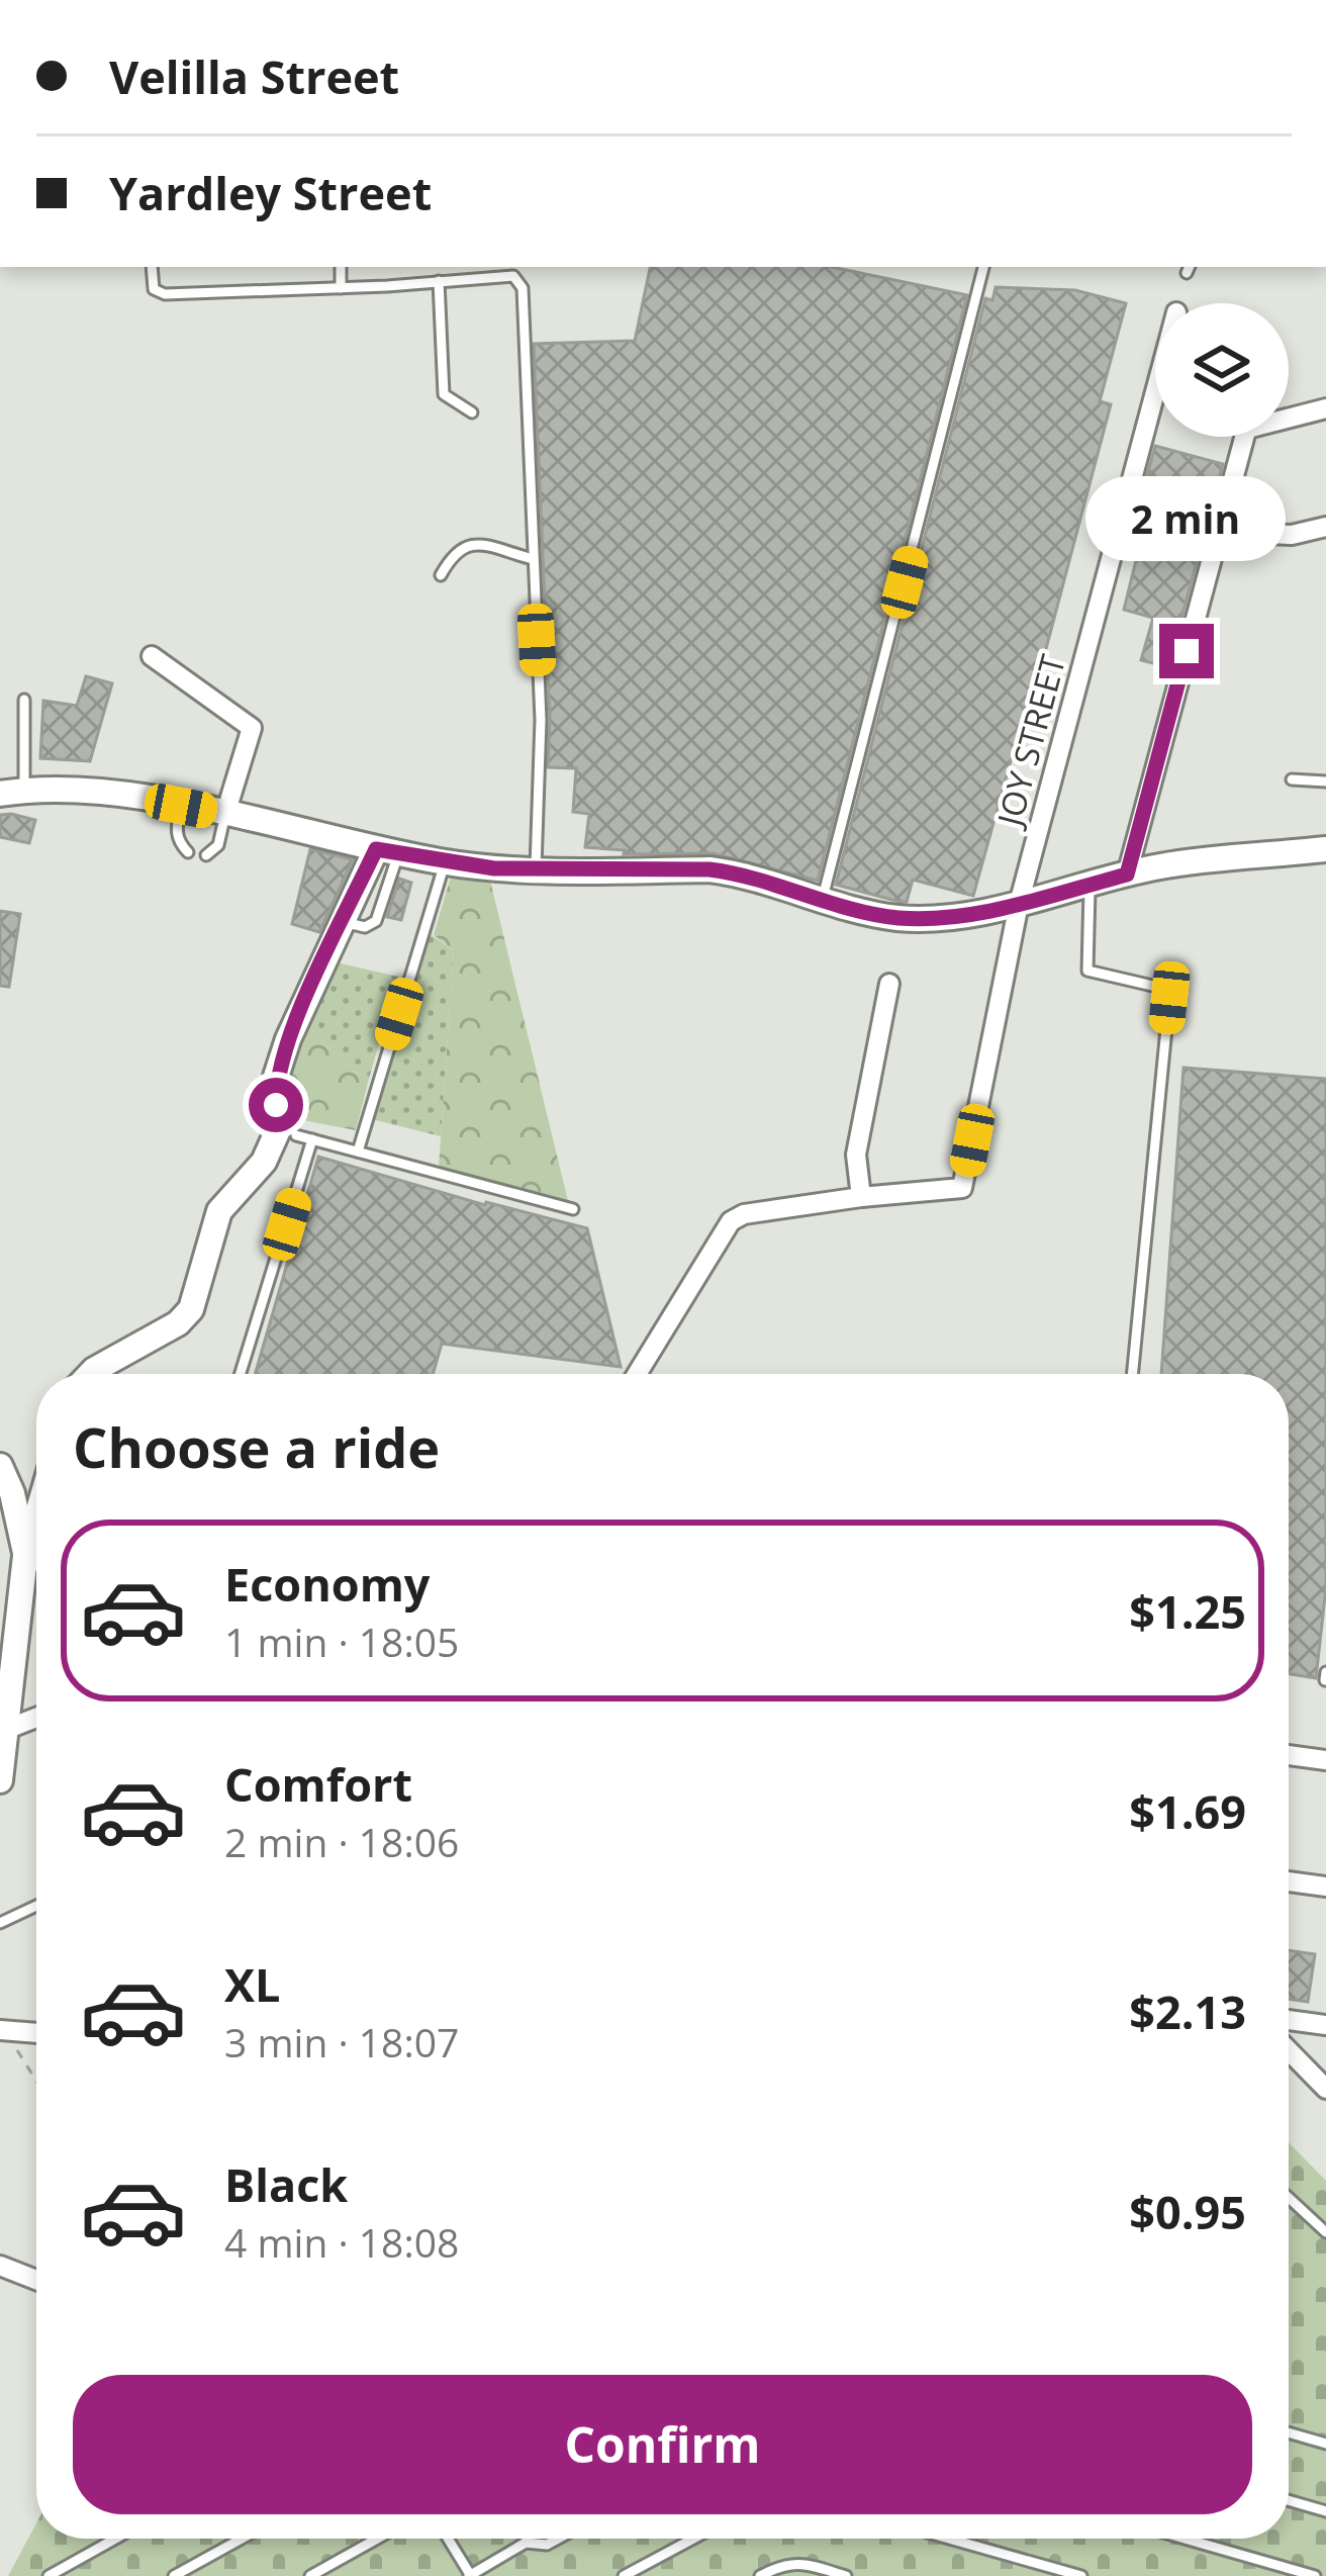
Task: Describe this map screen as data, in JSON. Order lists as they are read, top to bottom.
{
  "streets": {
    "street": ["JOY STREET"]
  },
  "page": {
    "banner": ["Velilla Street", "Yardley Street"],
    "bubble": "2 min",
    "heading": "Choose a ride",
    "list": [
      {
        "name": "Economy",
        "note": "1 min · 18:05",
        "value": "$1.25"
      },
      {
        "name": "Comfort",
        "note": "2 min · 18:06",
        "value": "$1.69"
      },
      {
        "name": "XL",
        "note": "3 min · 18:07",
        "value": "$2.13"
      },
      {
        "name": "Black",
        "note": "4 min · 18:08",
        "value": "$0.95"
      }
    ],
    "buttons": "Confirm"
  }
}
